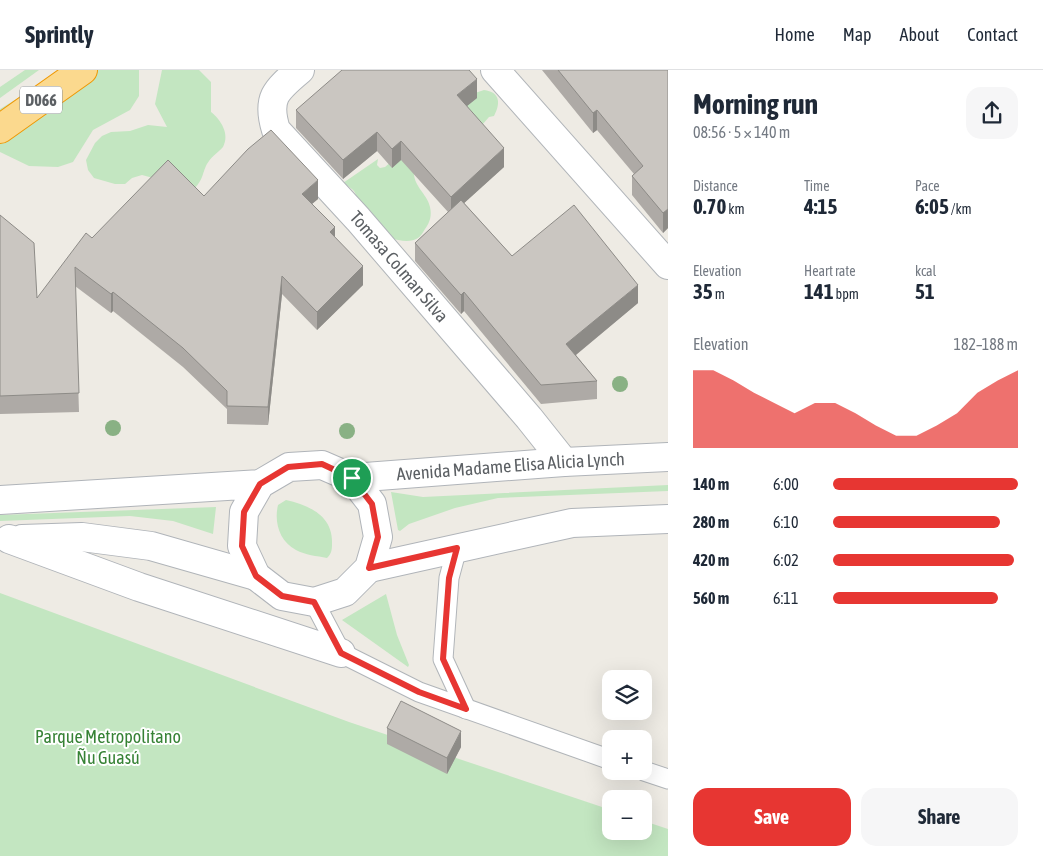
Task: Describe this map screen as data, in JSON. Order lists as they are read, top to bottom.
{
  "streets": {
    "highway": ["D066"],
    "main road": ["Tomasa Colman Silva", "Avenida Madame Elisa Alicia Lynch"]
  },
  "crossings": [
    ["Tomasa Colman Silva", "Avenida Madame Elisa Alicia Lynch"]
  ],
  "parks": ["Parque Metropolitano Ñu Guasú"],
  "page": {
    "header": "Sprintly",
    "nav": [
      "Home",
      "Map",
      "About",
      "Contact"
    ],
    "heading": ["Morning run", "08:56 · 5 × 140 m"],
    "stats": [
      ["Distance", "0.70 km"],
      ["Time", "4:15"],
      ["Pace", "6:05 /km"],
      ["Elevation", "35 m"],
      ["Heart rate", "141 bpm"],
      ["kcal", "51"]
    ],
    "chart": ["Elevation", "182–188 m"],
    "list": [
      {
        "name": "140 m",
        "note": "6:00"
      },
      {
        "name": "280 m",
        "note": "6:10"
      },
      {
        "name": "420 m",
        "note": "6:02"
      },
      {
        "name": "560 m",
        "note": "6:11"
      }
    ],
    "map_buttons": ["+", "−"],
    "buttons": ["Save", "Share"]
  }
}
